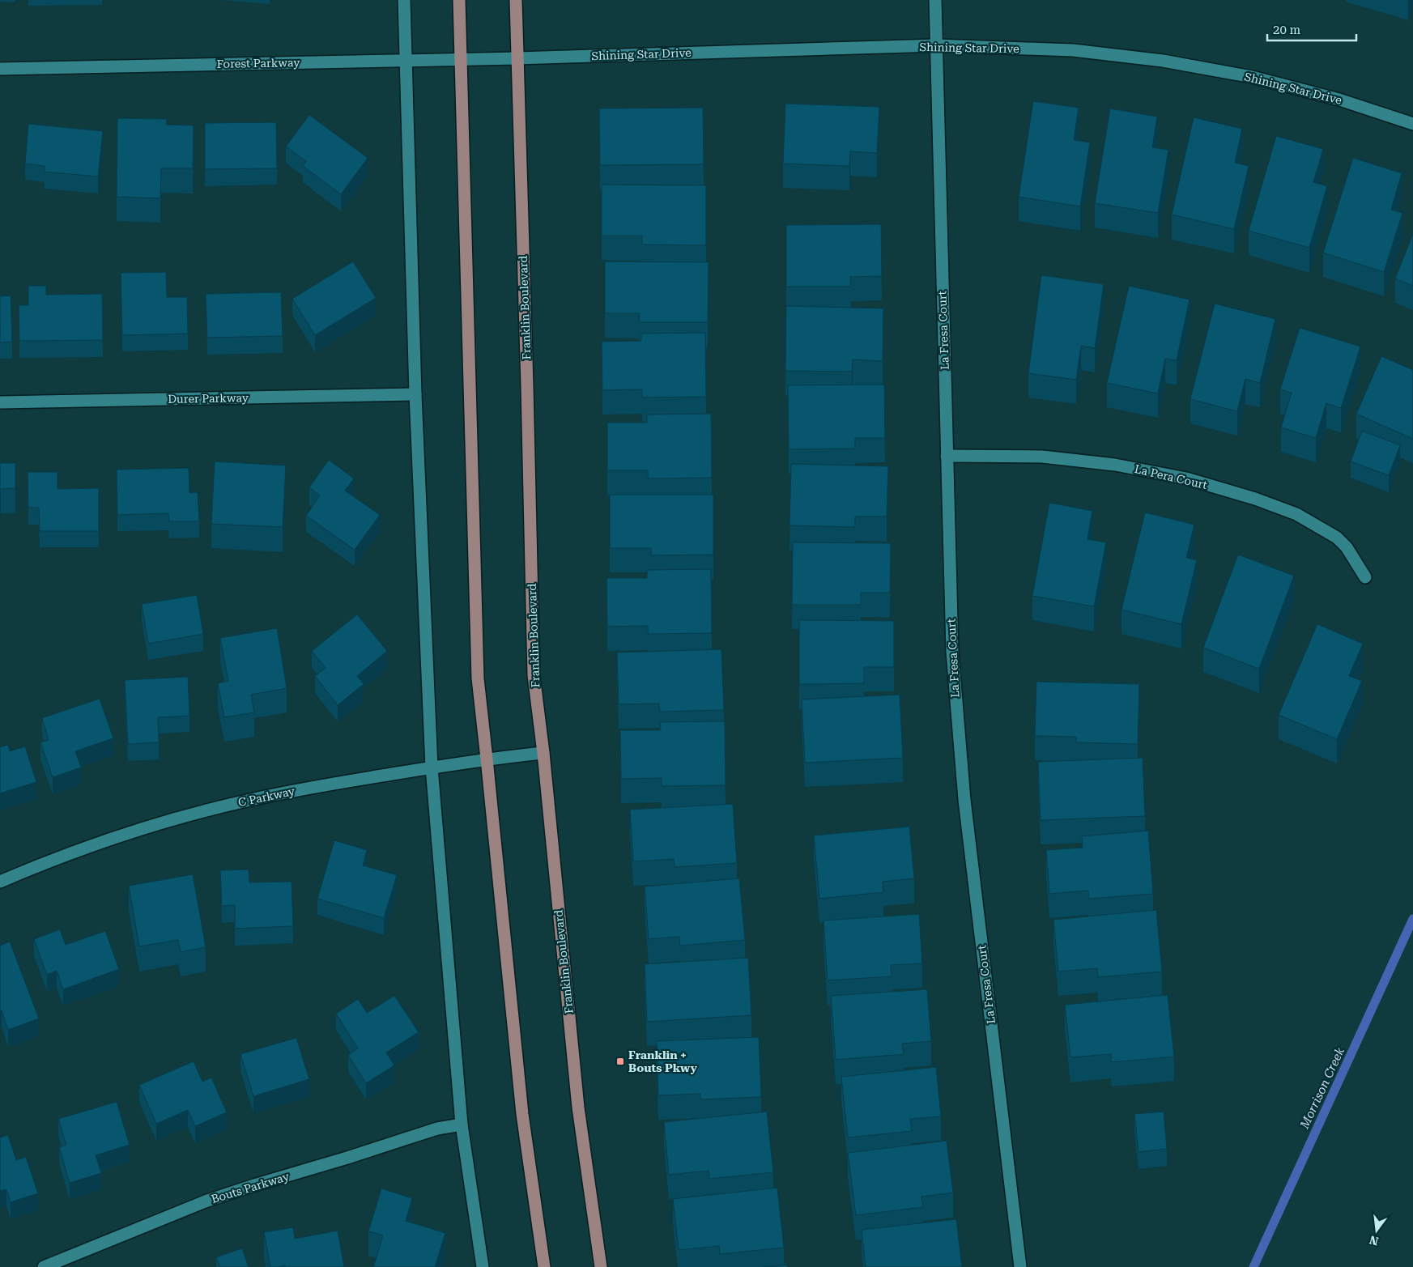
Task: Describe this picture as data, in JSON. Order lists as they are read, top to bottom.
{
  "streets": {
    "main road": ["Franklin Boulevard"],
    "street": [
      "Shining Star Drive",
      "Forest Parkway",
      "La Fresa Court",
      "Durer Parkway",
      "La Pera Court",
      "C Parkway",
      "Bouts Parkway"
    ]
  },
  "crossings": [
    ["Shining Star Drive", "Forest Parkway"],
    ["Shining Star Drive", "Franklin Boulevard"],
    ["Shining Star Drive", "La Fresa Court"],
    ["Forest Parkway", "Franklin Boulevard"],
    ["Franklin Boulevard", "C Parkway"],
    ["La Fresa Court", "La Pera Court"]
  ],
  "water": ["Morrison Creek"],
  "places": {
    "transit": ["Franklin + Bouts Pkwy"]
  },
  "scale_bar": "20 m",
  "north": "bottom"
}
